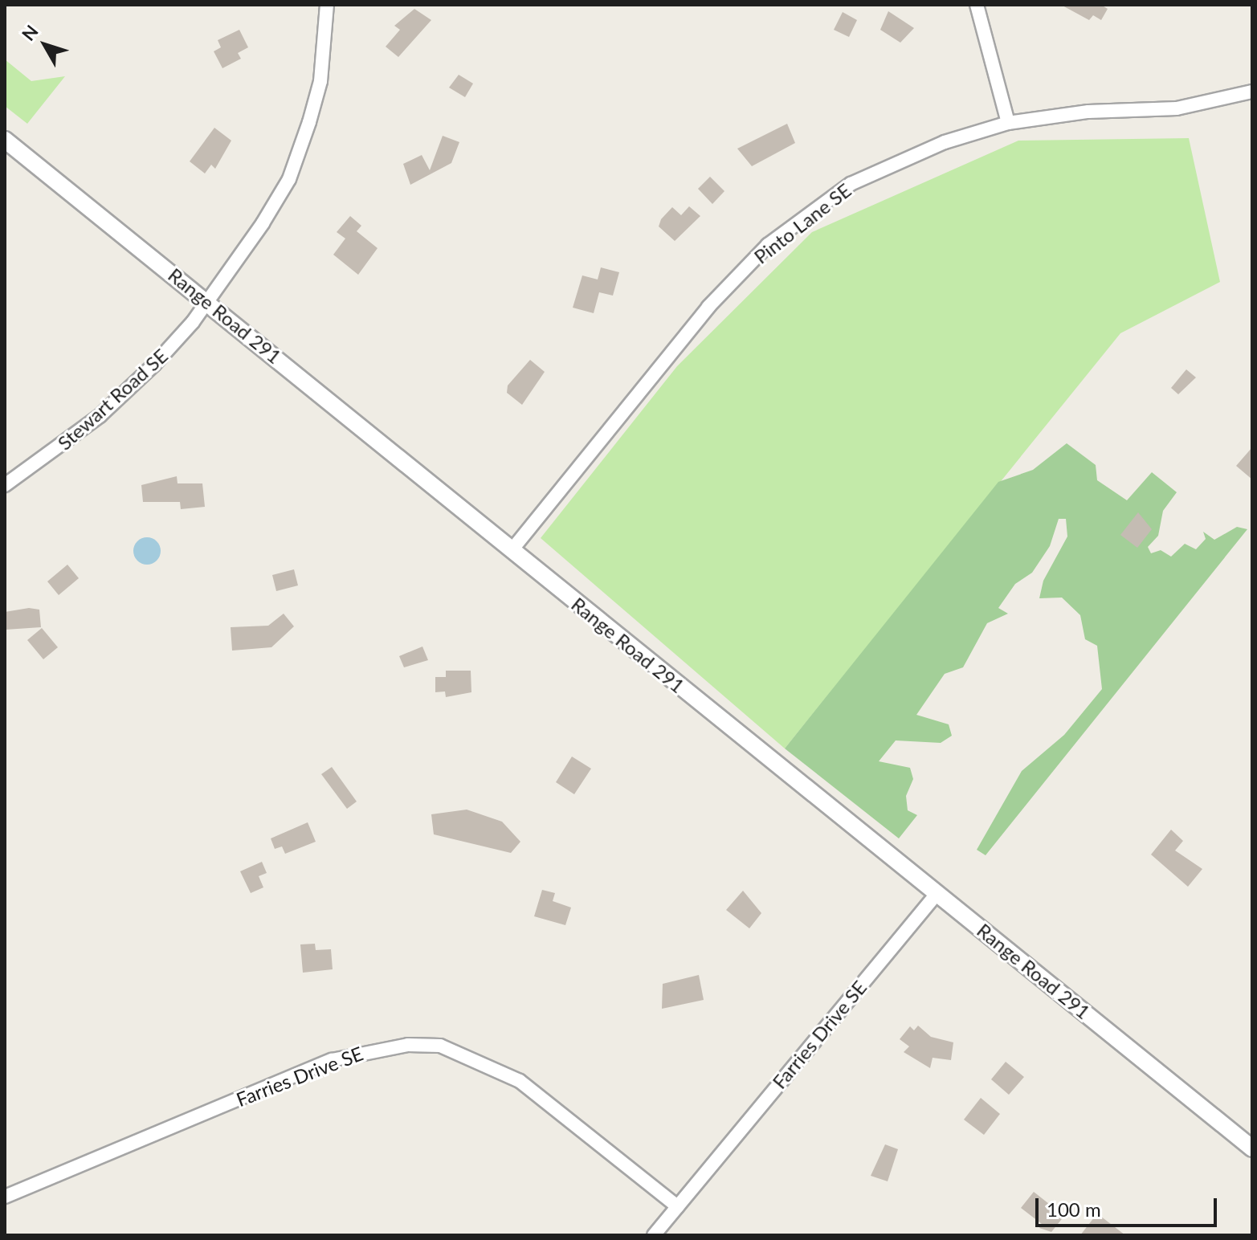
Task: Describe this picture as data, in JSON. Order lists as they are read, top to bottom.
{
  "streets": {
    "street": [
      "Pinto Lane SE",
      "Range Road 291",
      "Stewart Road SE",
      "Farries Drive SE"
    ]
  },
  "crossings": [
    ["Pinto Lane SE", "Range Road 291"],
    ["Range Road 291", "Stewart Road SE"],
    ["Range Road 291", "Farries Drive SE"]
  ],
  "scale_bar": "100 m",
  "north": "top left"
}
